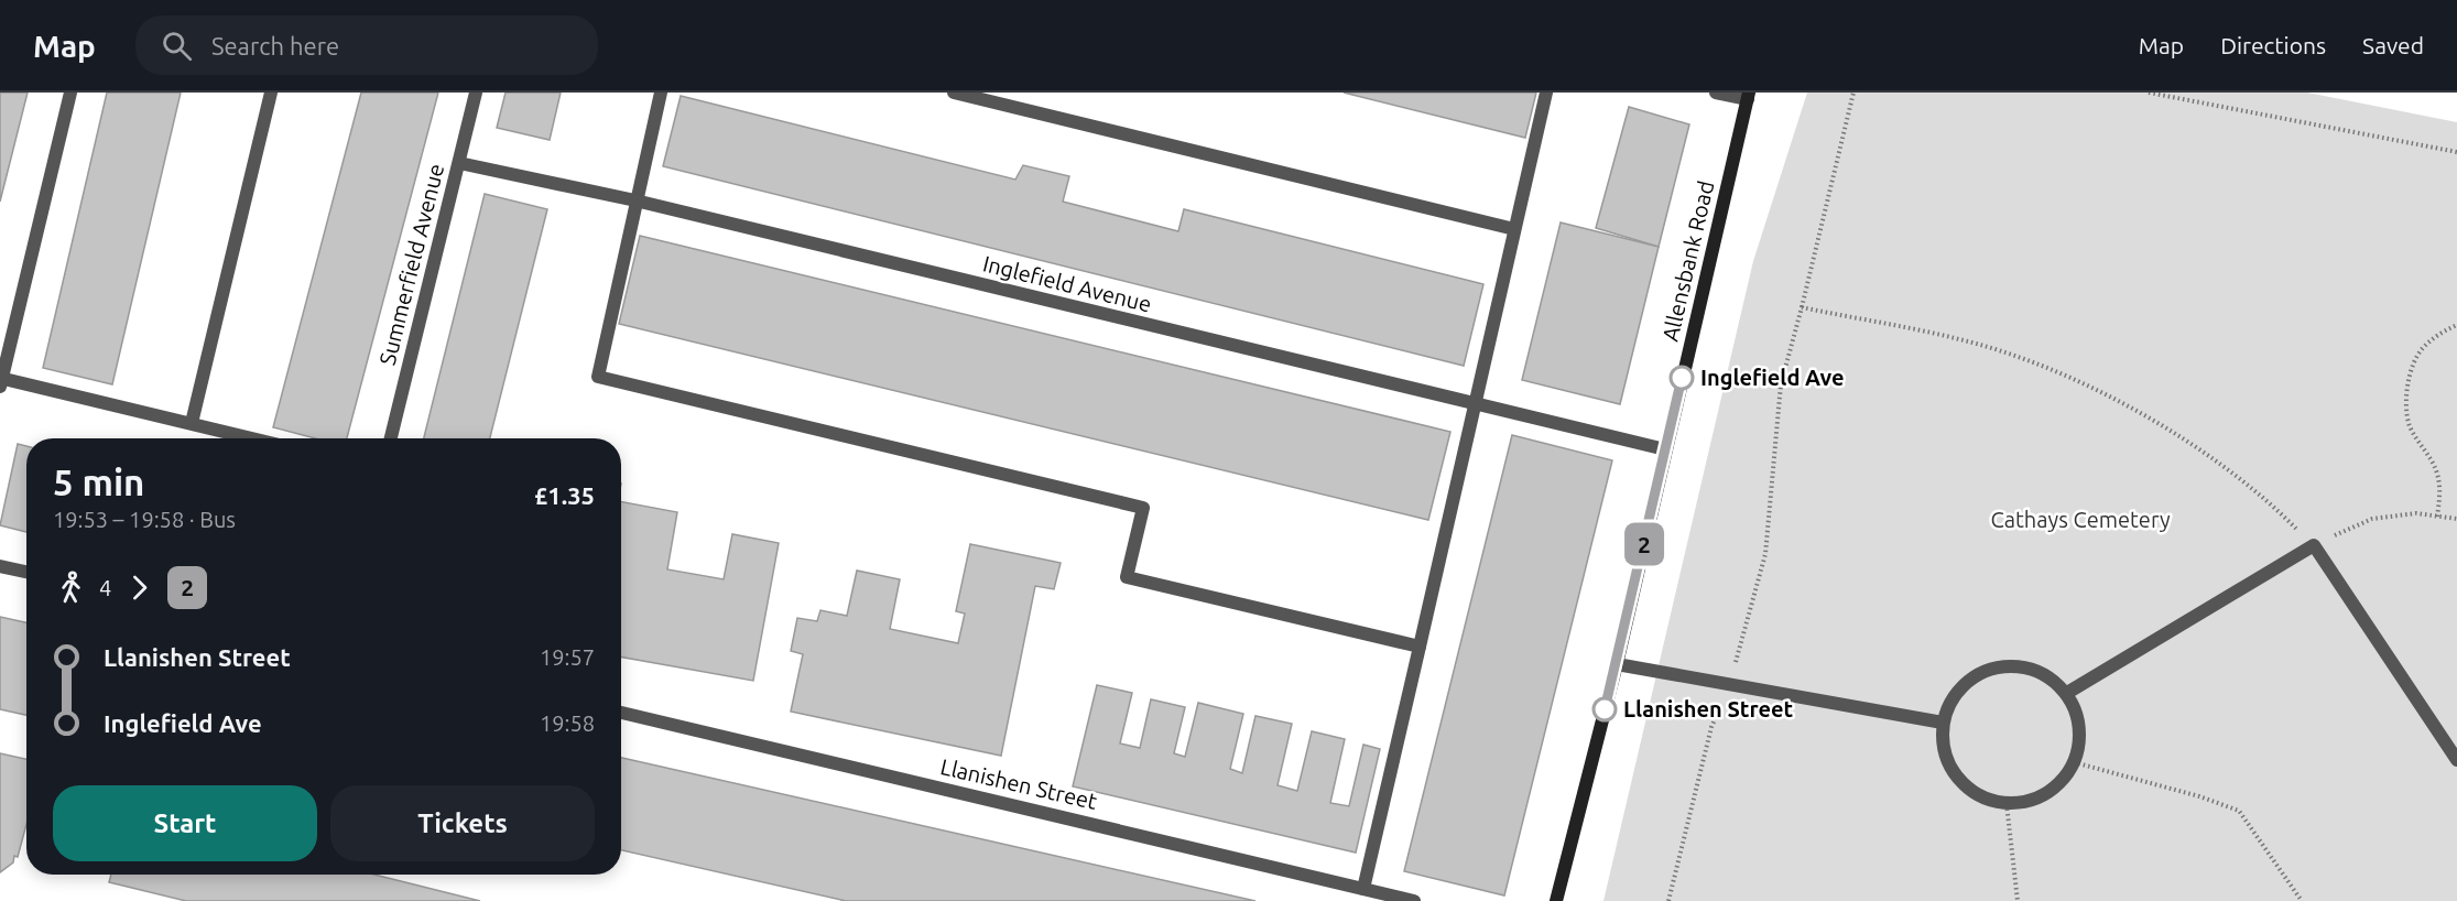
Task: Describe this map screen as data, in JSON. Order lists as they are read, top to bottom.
{
  "streets": {
    "street": [
      "Allensbank Road",
      "Summerfield Avenue",
      "Inglefield Avenue",
      "Llanishen Street"
    ]
  },
  "crossings": [
    ["Allensbank Road", "Inglefield Avenue"],
    ["Summerfield Avenue", "Inglefield Avenue"]
  ],
  "parks": ["Cathays Cemetery"],
  "places": ["Inglefield Ave", "Llanishen Street"],
  "lines": ["bus line 2"],
  "page": {
    "header": "Map",
    "search": "Search here",
    "nav": ["Map", "Directions", "Saved"],
    "on_map": "2",
    "heading": ["5 min", "19:53 – 19:58 · Bus", "£1.35"],
    "legs": ["4", "2"],
    "list": [
      {
        "name": "Llanishen Street",
        "value": "19:57"
      },
      {
        "name": "Inglefield Ave",
        "value": "19:58"
      }
    ],
    "buttons": ["Start", "Tickets"]
  }
}
